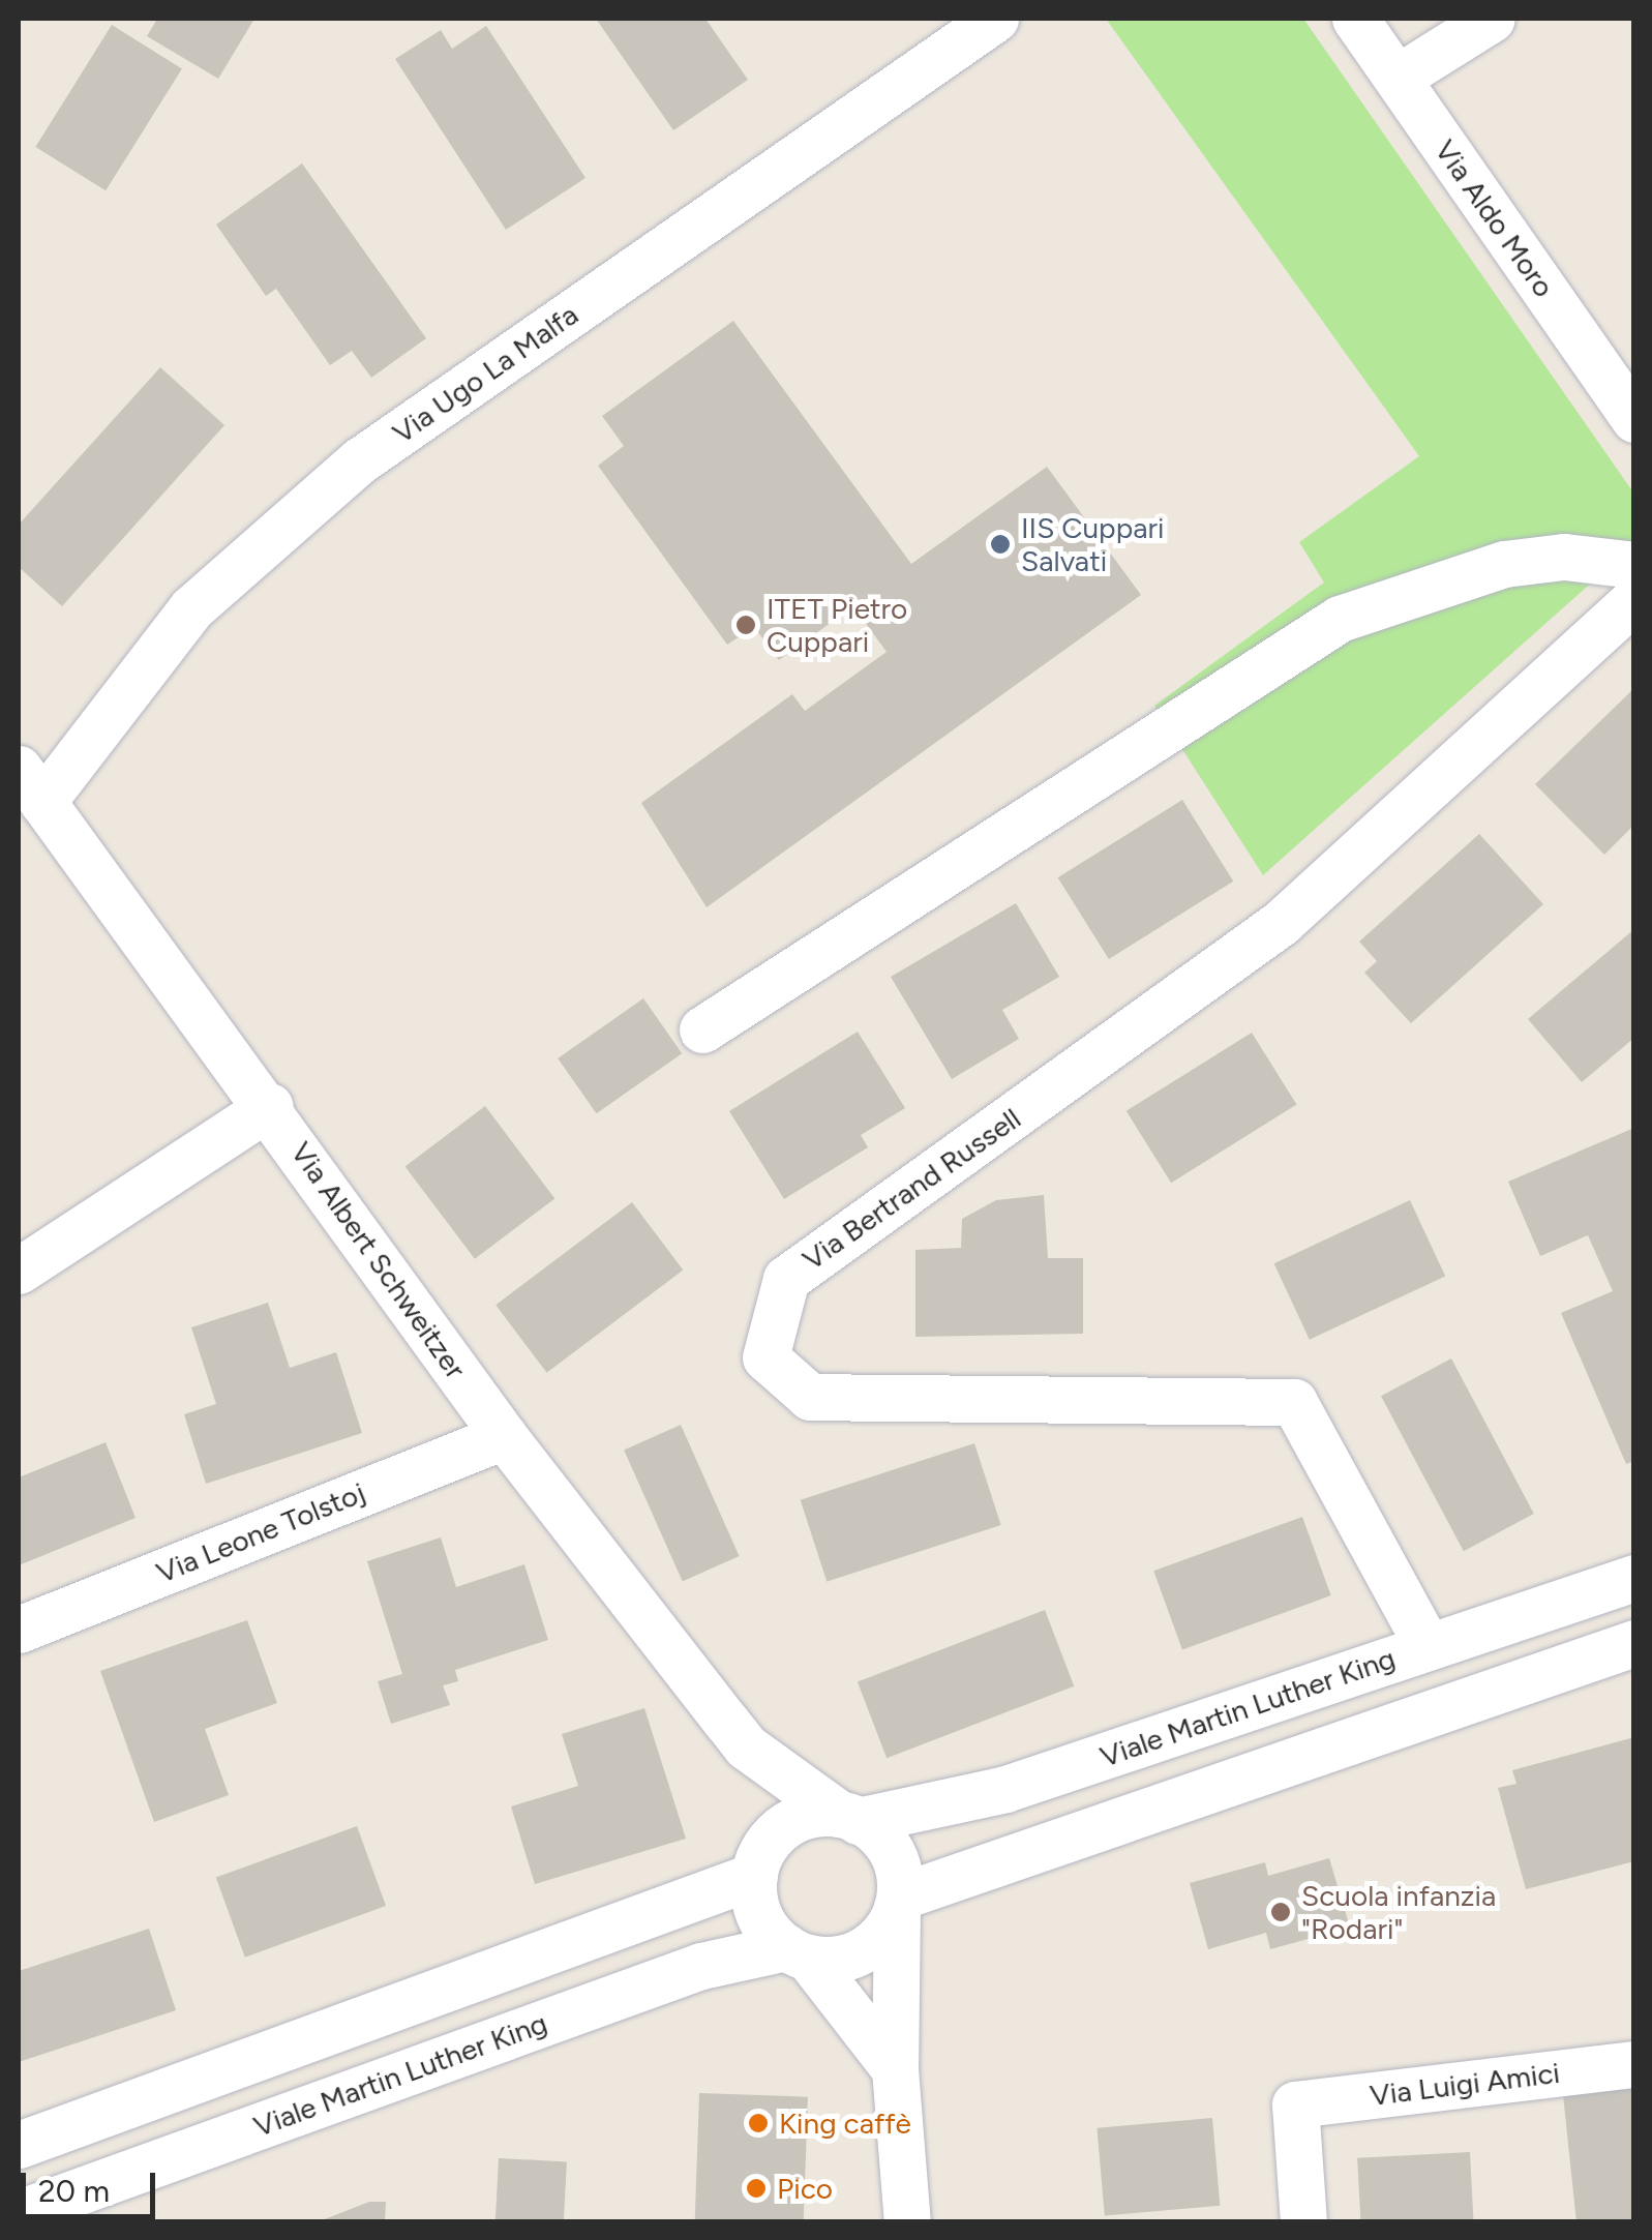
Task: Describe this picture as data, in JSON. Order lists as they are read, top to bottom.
{
  "streets": {
    "street": [
      "Via Aldo Moro",
      "Via Ugo La Malfa",
      "Via Bertrand Russell",
      "Via Albert Schweitzer",
      "Via Leone Tolstoj",
      "Viale Martin Luther King",
      "Via Luigi Amici"
    ]
  },
  "crossings": [
    ["Via Ugo La Malfa", "Via Albert Schweitzer"],
    ["Via Bertrand Russell", "Viale Martin Luther King"],
    ["Via Albert Schweitzer", "Via Leone Tolstoj"],
    ["Via Albert Schweitzer", "Viale Martin Luther King"]
  ],
  "places": [
    "IIS Cuppari Salvati",
    "ITET Pietro Cuppari",
    "Scuola infanzia \"Rodari\"",
    "King caffè",
    "Pico"
  ],
  "scale_bar": "20 m"
}
